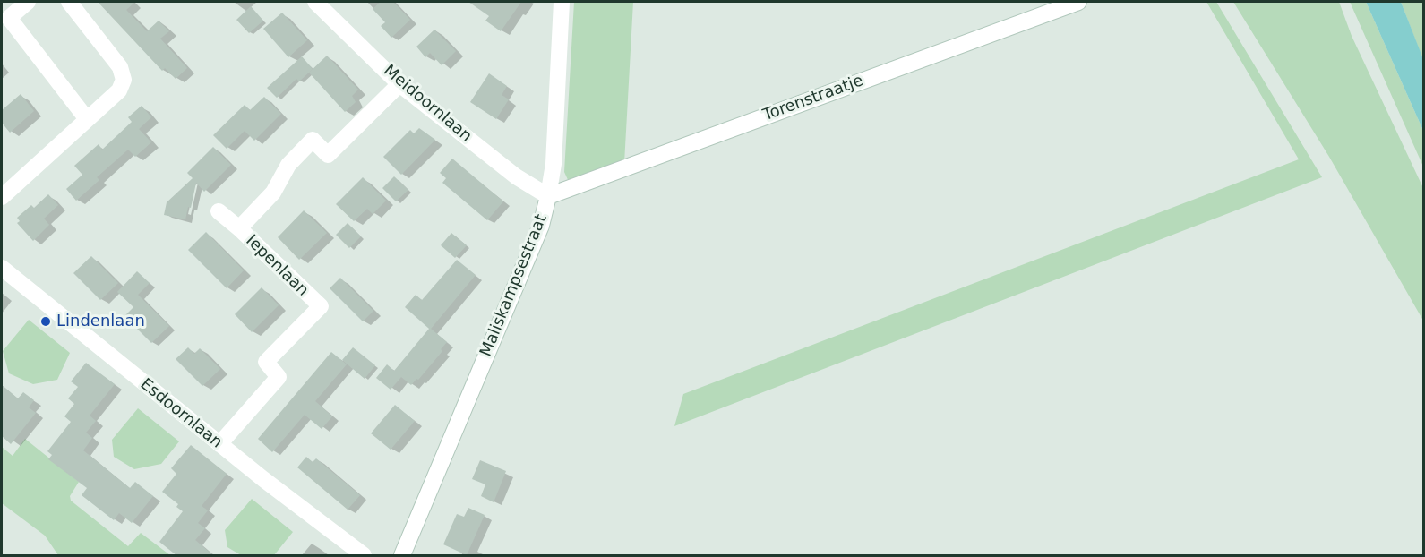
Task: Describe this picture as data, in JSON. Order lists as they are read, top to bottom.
{
  "streets": {
    "street": [
      "Torenstraatje",
      "Meidoornlaan",
      "Iepenlaan",
      "Maliskampsestraat",
      "Esdoornlaan"
    ]
  },
  "crossings": [
    ["Torenstraatje", "Meidoornlaan"],
    ["Torenstraatje", "Maliskampsestraat"],
    ["Meidoornlaan", "Iepenlaan"],
    ["Meidoornlaan", "Maliskampsestraat"],
    ["Iepenlaan", "Esdoornlaan"]
  ],
  "places": ["Lindenlaan"]
}
